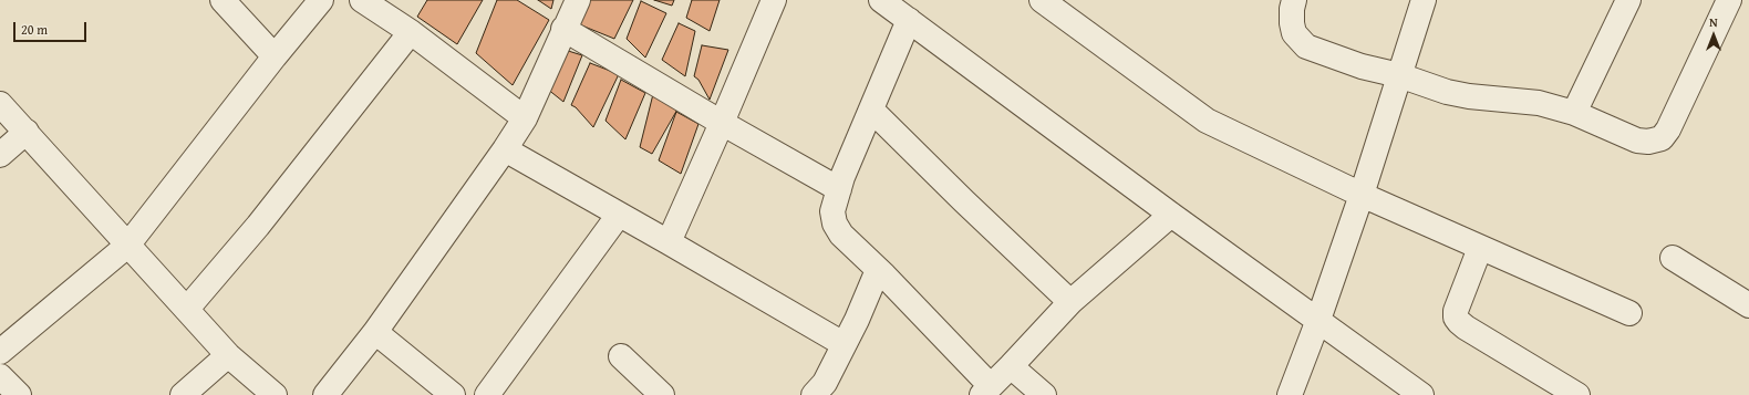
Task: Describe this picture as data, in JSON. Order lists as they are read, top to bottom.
{
  "scale_bar": "20 m",
  "north": "top"
}
